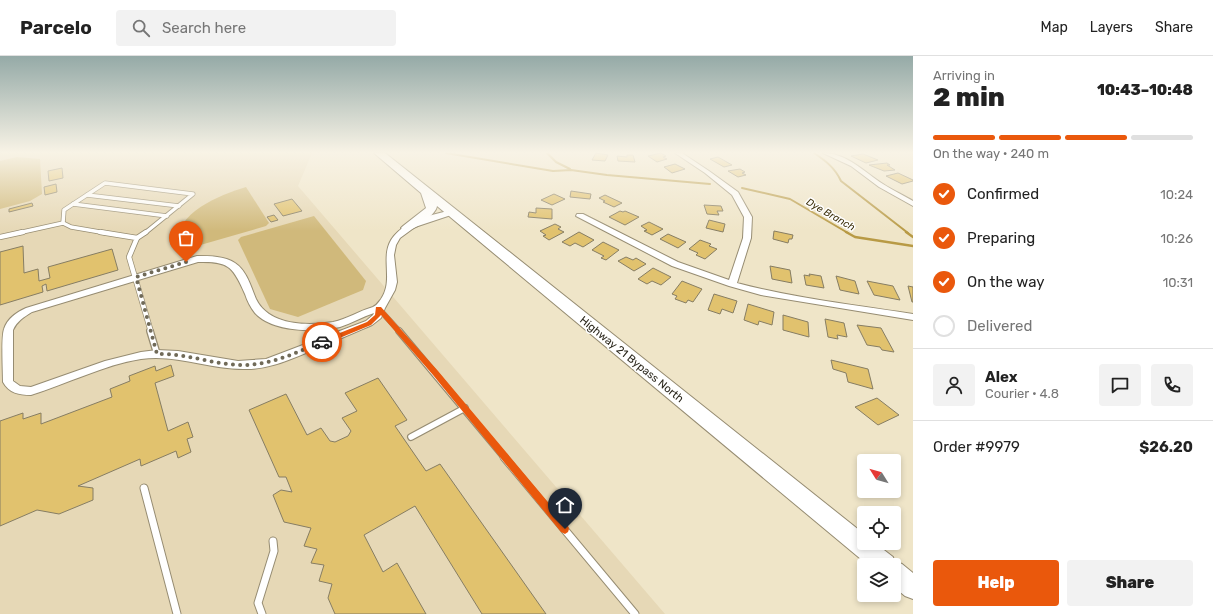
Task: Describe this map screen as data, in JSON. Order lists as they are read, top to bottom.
{
  "streets": {
    "main road": ["Highway 21 Bypass North"]
  },
  "water": ["Dye Branch"],
  "north": "top left",
  "page": {
    "header": "Parcelo",
    "search": "Search here",
    "nav": ["Map", "Layers", "Share"],
    "heading": ["2 min", "Arriving in", "10:43–10:48"],
    "panel": [
      "Alex",
      "Courier · 4.8",
      "Order #9979",
      "$26.20"
    ],
    "bar": "On the way · 240 m",
    "list": [
      ["Confirmed", "10:24"],
      ["Preparing", "10:26"],
      ["On the way", "10:31"],
      "Delivered"
    ],
    "buttons": ["Help", "Share"]
  }
}
